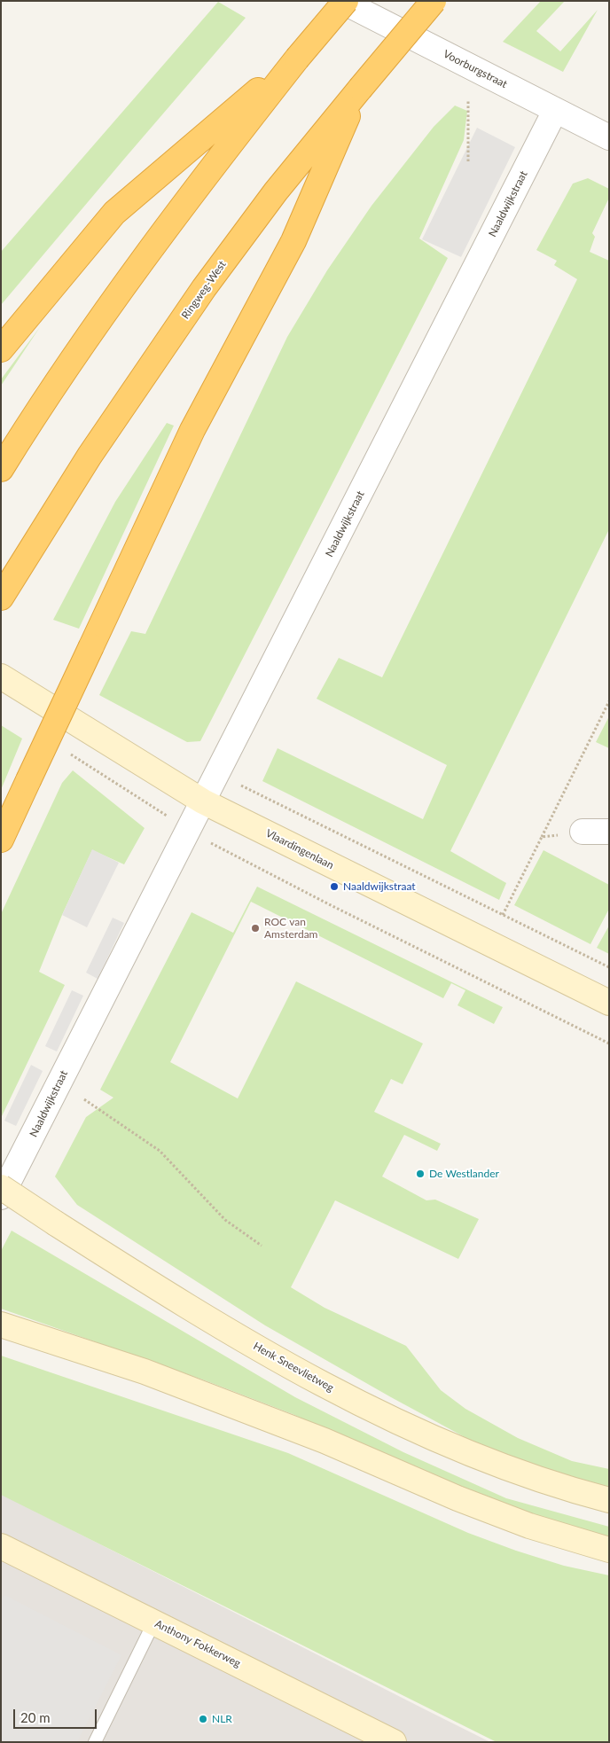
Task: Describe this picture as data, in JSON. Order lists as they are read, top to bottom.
{
  "streets": {
    "highway": ["Ringweg-West"],
    "main road": ["Vlaardingenlaan", "Henk Sneevlietweg", "Anthony Fokkerweg"],
    "street": ["Voorburgstraat", "Naaldwijkstraat"]
  },
  "crossings": [
    ["Voorburgstraat", "Naaldwijkstraat"],
    ["Naaldwijkstraat", "Vlaardingenlaan"]
  ],
  "places": [
    "Naaldwijkstraat",
    "ROC van Amsterdam",
    "De Westlander",
    "NLR"
  ],
  "scale_bar": "20 m"
}
